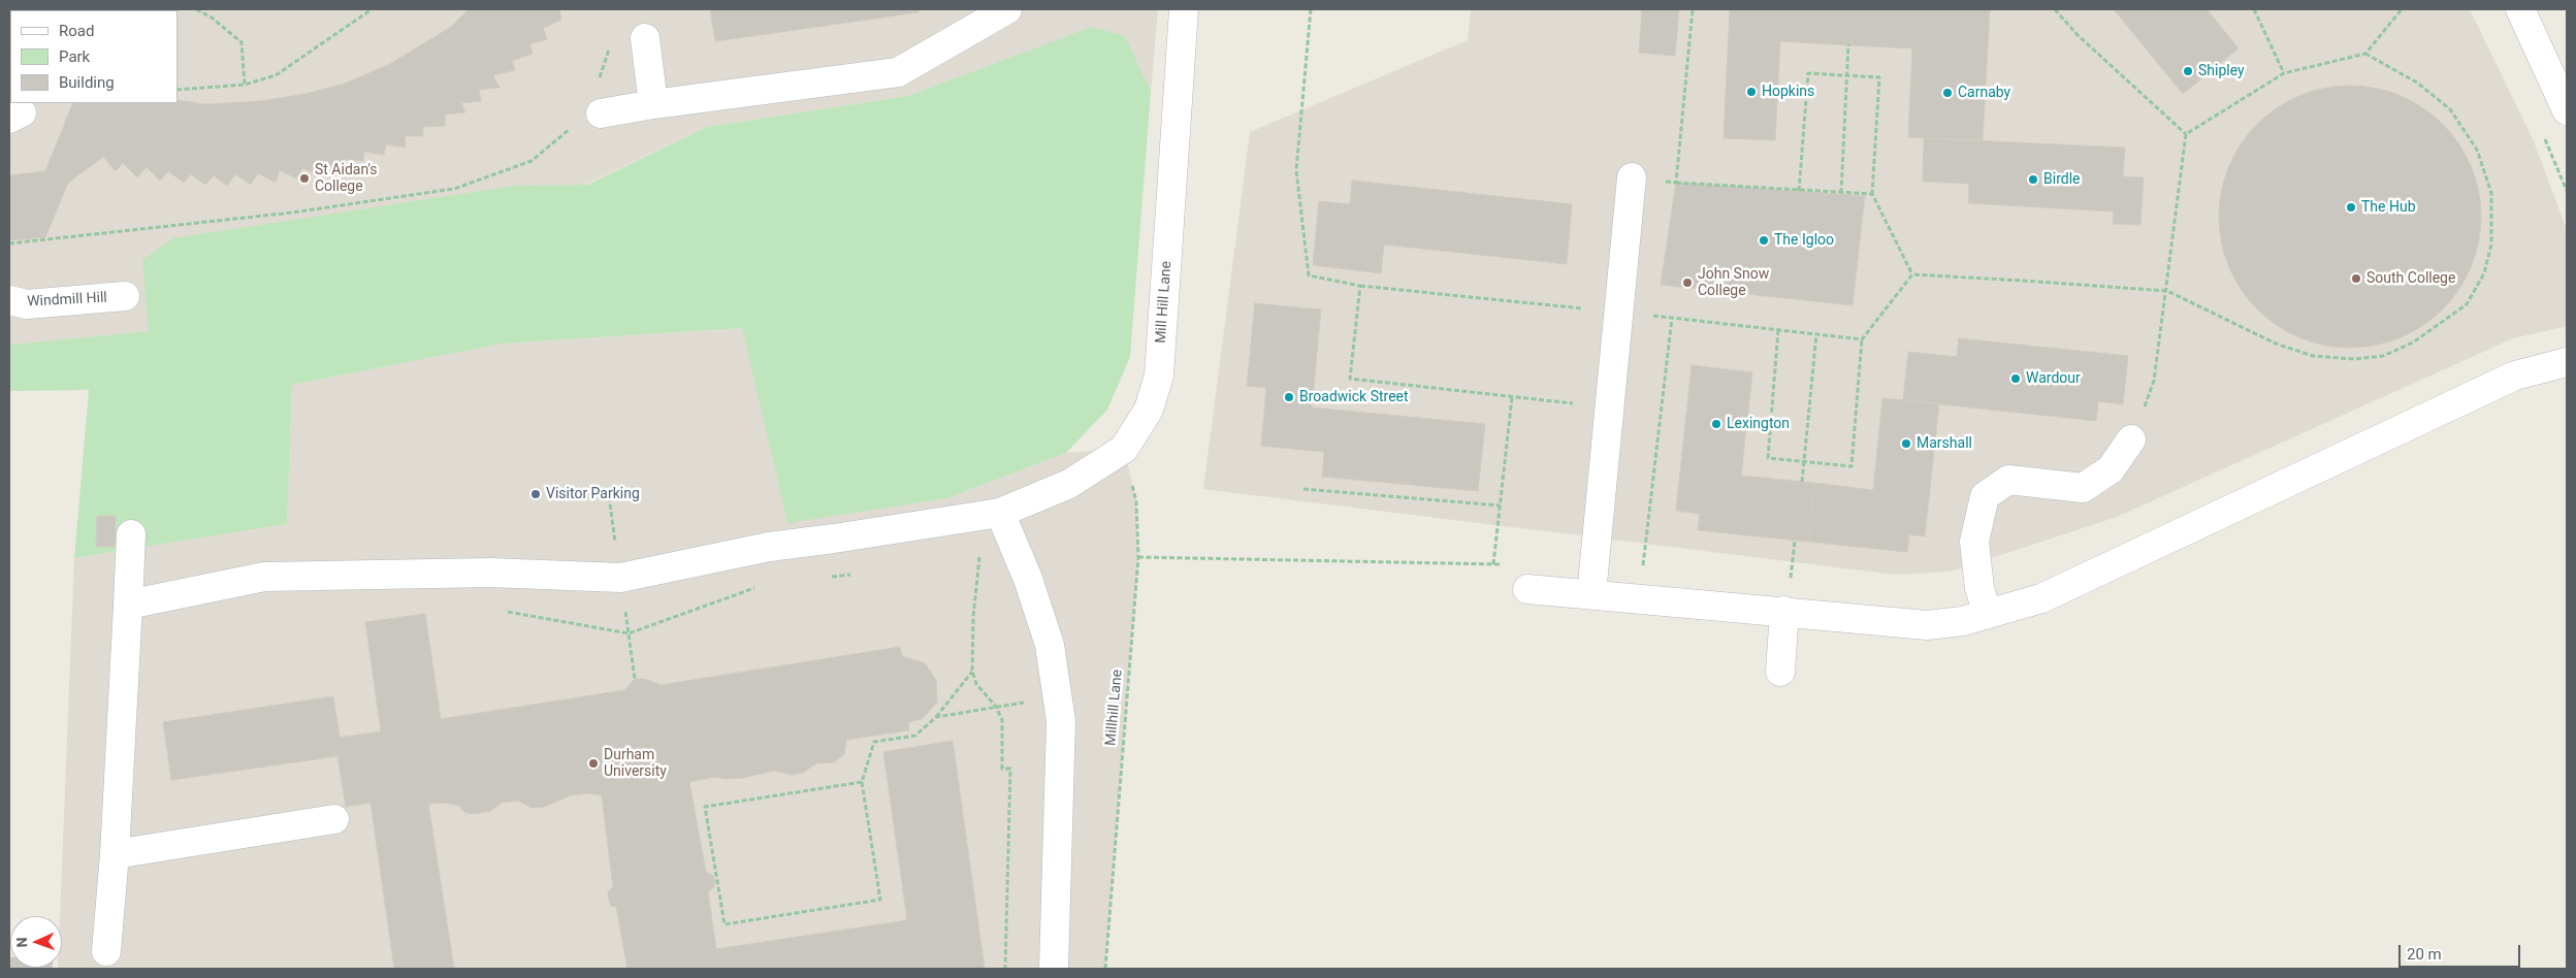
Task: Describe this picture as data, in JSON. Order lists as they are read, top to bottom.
{
  "streets": {
    "street": ["Windmill Hill", "Mill Hill Lane"],
    "path": ["Millhill Lane"]
  },
  "crossings": [
    ["Mill Hill Lane", "Millhill Lane"]
  ],
  "places": [
    "Shipley",
    "Hopkins",
    "Carnaby",
    "St Aidan's College",
    "Birdle",
    "The Hub",
    "The Igloo",
    "South College",
    "John Snow College",
    "Wardour",
    "Broadwick Street",
    "Lexington",
    "Marshall",
    "Visitor Parking",
    "Durham University"
  ],
  "legend": ["Road", "Park", "Building"],
  "scale_bar": "20 m",
  "north": "left"
}
